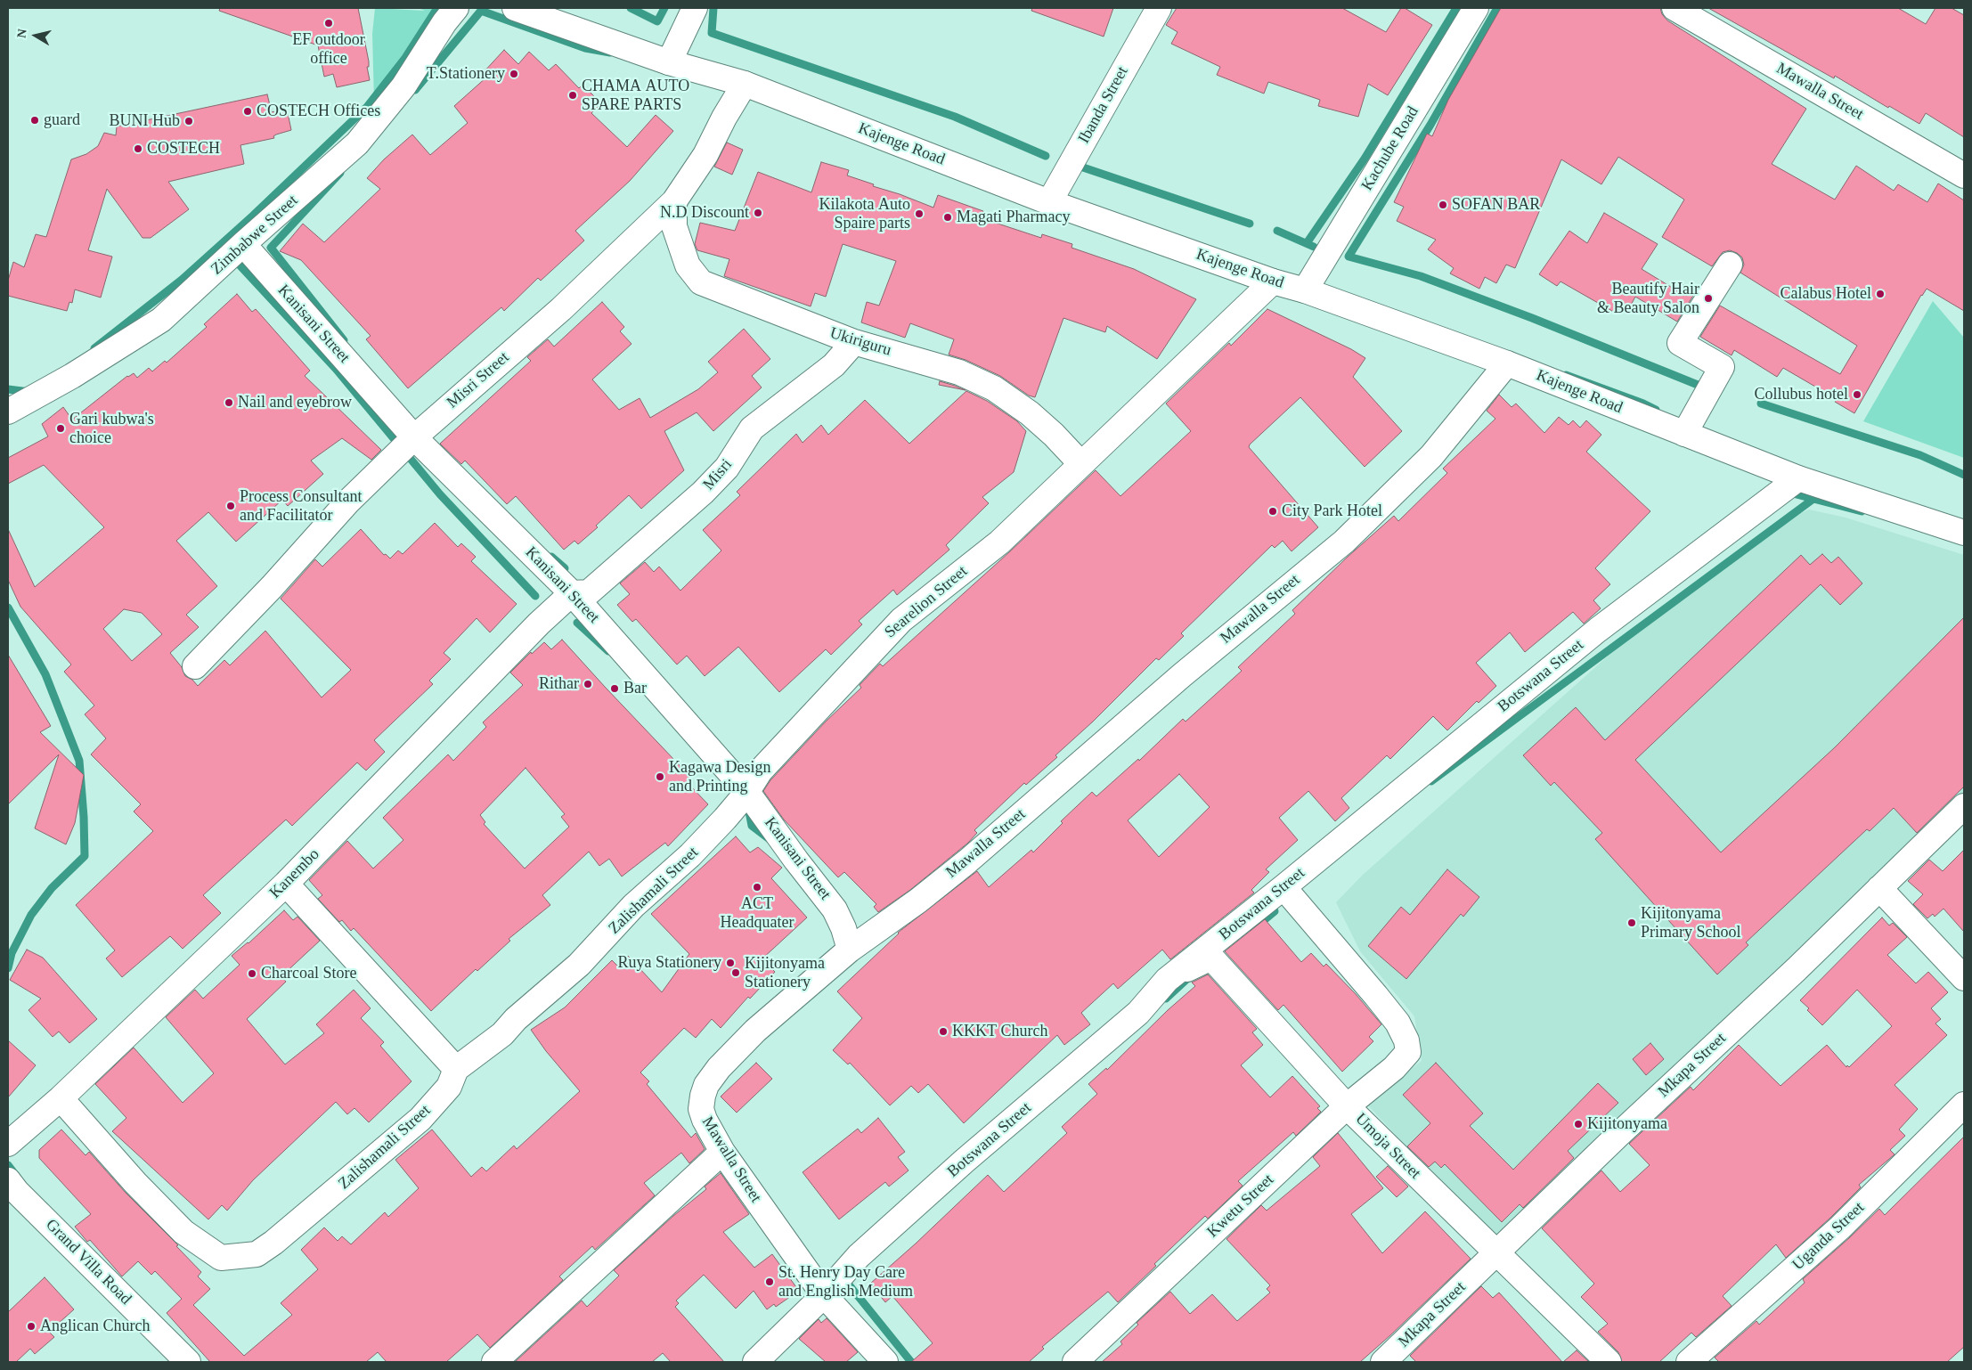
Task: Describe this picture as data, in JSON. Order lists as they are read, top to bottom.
{
  "streets": {
    "street": [
      "Mawalla Street",
      "Ibanda Street",
      "Kajenge Road",
      "Kachube Road",
      "Zimbabwe Street",
      "Kanisani Street",
      "Ukiriguru",
      "Misri Street",
      "Misri",
      "Searelion Street",
      "Botswana Street",
      "Kanembo",
      "Zalishamali Street",
      "Mkapa Street",
      "Umoja Street",
      "Kwetu Street",
      "Uganda Street",
      "Grand Villa Road"
    ]
  },
  "crossings": [
    ["Mawalla Street", "Kajenge Road"],
    ["Mawalla Street", "Kanisani Street"],
    ["Mawalla Street", "Botswana Street"],
    ["Ibanda Street", "Kajenge Road"],
    ["Kajenge Road", "Kachube Road"],
    ["Kajenge Road", "Misri Street"],
    ["Kajenge Road", "Searelion Street"],
    ["Kajenge Road", "Botswana Street"],
    ["Zimbabwe Street", "Kanisani Street"],
    ["Kanisani Street", "Misri Street"],
    ["Kanisani Street", "Misri"],
    ["Kanisani Street", "Searelion Street"],
    ["Kanisani Street", "Kanembo"],
    ["Kanisani Street", "Zalishamali Street"],
    ["Ukiriguru", "Misri Street"],
    ["Ukiriguru", "Misri"],
    ["Ukiriguru", "Searelion Street"],
    ["Misri", "Kanembo"],
    ["Searelion Street", "Zalishamali Street"],
    ["Botswana Street", "Umoja Street"],
    ["Botswana Street", "Kwetu Street"],
    ["Kanembo", "Zalishamali Street"],
    ["Mkapa Street", "Umoja Street"],
    ["Umoja Street", "Kwetu Street"]
  ],
  "places": [
    "EF outdoor office",
    "T.Stationery",
    "CHAMA AUTO SPARE PARTS",
    "COSTECH Offices",
    "guard",
    "BUNI Hub",
    "COSTECH",
    "SOFAN BAR",
    "N.D Discount",
    "Kilakota Auto Spaire parts",
    "Magati Pharmacy",
    "Calabus Hotel",
    "Beautify Hair & Beauty Salon",
    "Collubus hotel",
    "Nail and eyebrow",
    "Gari kubwa's choice",
    "Process Consultant and Facilitator",
    "City Park Hotel",
    "Rithar",
    "Bar",
    "Kagawa Design and Printing",
    "ACT Headquater",
    "Kijitonyama Primary School",
    "Ruya Stationery",
    "Kijitonyama Stationery",
    "Charcoal Store",
    "KKKT Church",
    "Kijitonyama",
    "St. Henry Day Care and English Medium",
    "Anglican Church"
  ],
  "north": "left"
}
